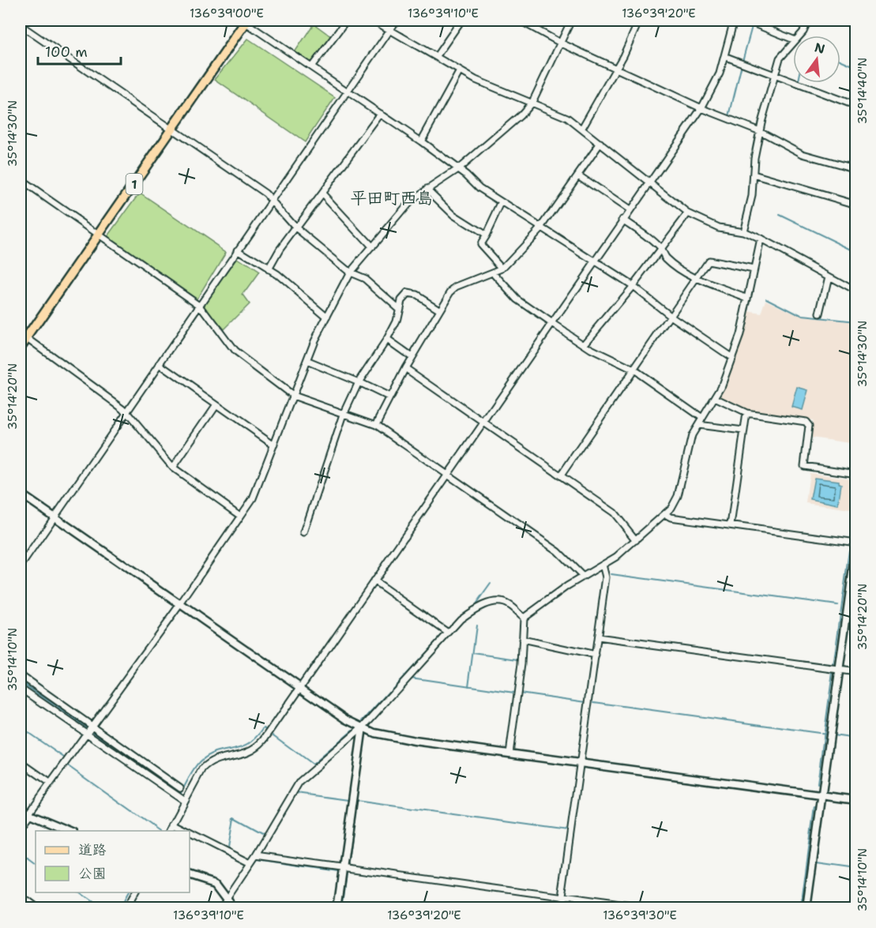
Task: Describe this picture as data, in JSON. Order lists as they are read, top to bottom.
{
  "streets": {
    "main road": ["1"]
  },
  "districts": ["平田町西島"],
  "legend": ["道路", "公園"],
  "scale_bar": "100 m",
  "north": "top",
  "coordinates": [
    "136°39'00\"E",
    "136°39'10\"E",
    "136°39'20\"E",
    "35°14'40\"N",
    "35°14'30\"N",
    "35°14'20\"N",
    "35°14'10\"N",
    "136°39'30\"E"
  ]
}
